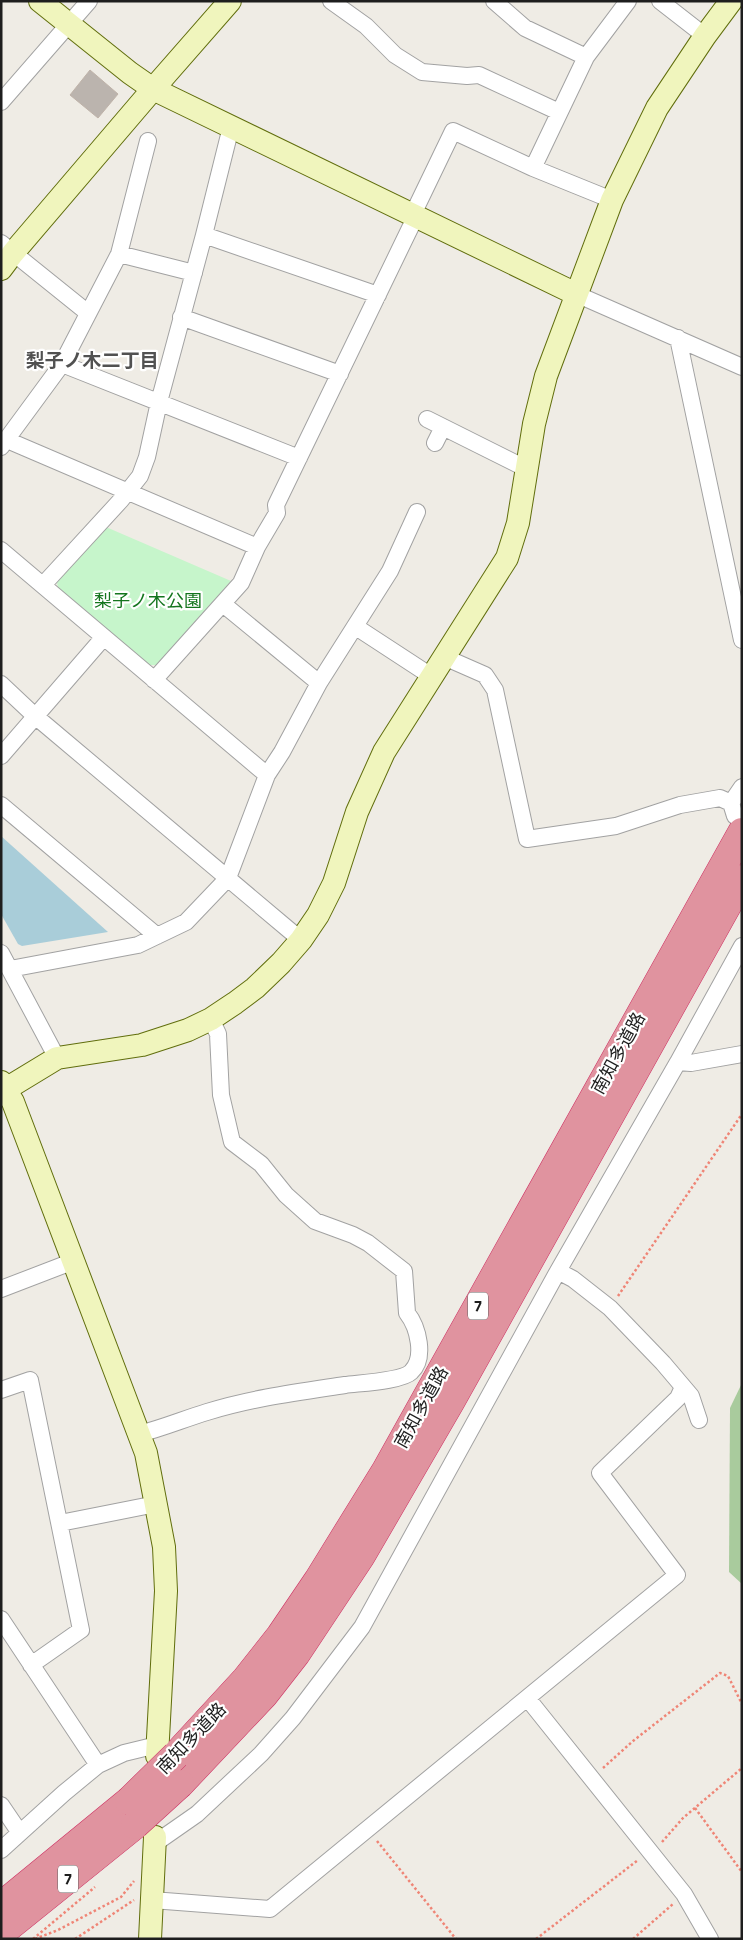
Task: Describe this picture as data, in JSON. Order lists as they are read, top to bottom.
{
  "streets": {
    "highway": ["南知多道路", "7"]
  },
  "districts": ["梨子ノ木二丁目"],
  "parks": ["梨子ノ木公園"]
}
